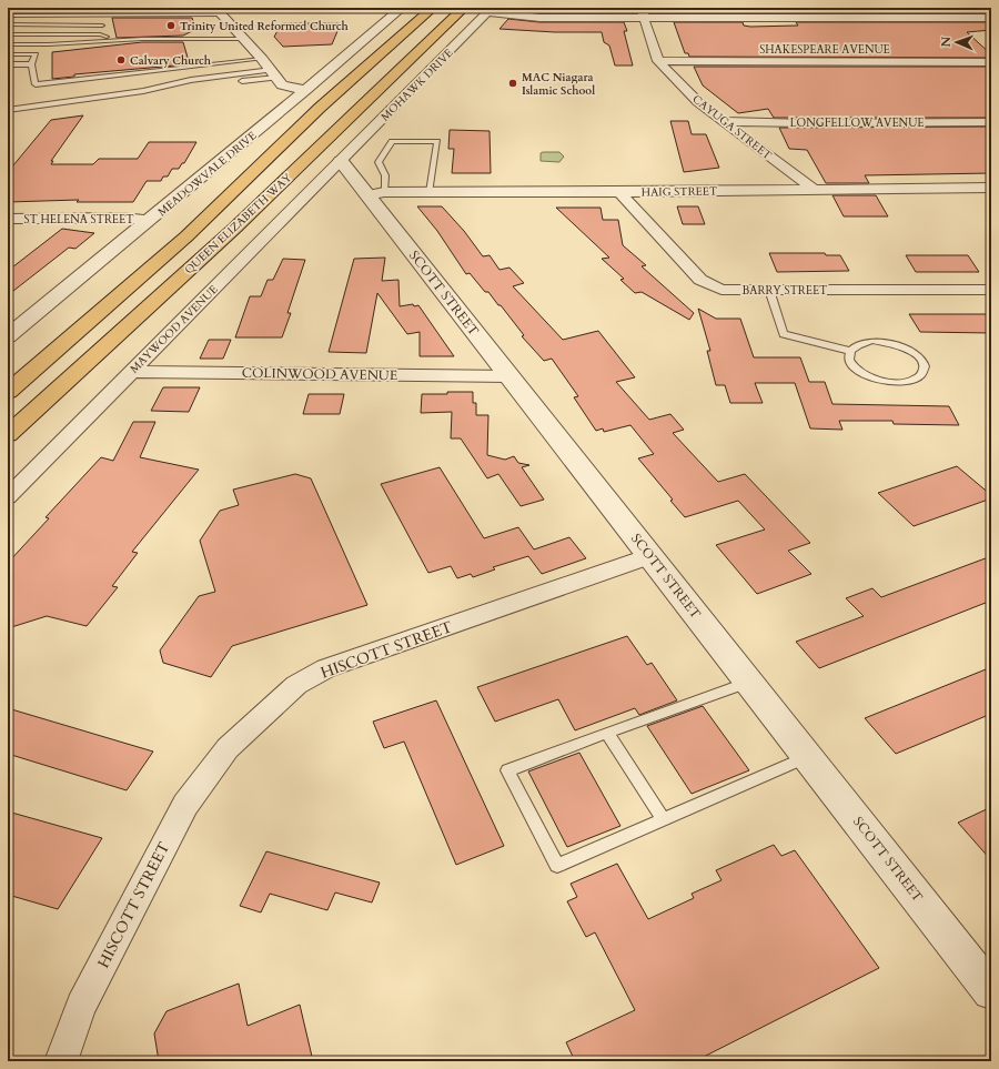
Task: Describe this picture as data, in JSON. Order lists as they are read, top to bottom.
{
  "streets": {
    "highway": ["QUEEN ELIZABETH WAY"],
    "street": [
      "SHAKESPEARE AVENUE",
      "MOHAWK DRIVE",
      "LONGFELLOW AVENUE",
      "CAYUGA STREET",
      "MEADOWVALE DRIVE",
      "HAIG STREET",
      "ST HELENA STREET",
      "BARRY STREET",
      "SCOTT STREET",
      "MAYWOOD AVENUE",
      "COLINWOOD AVENUE",
      "HISCOTT STREET"
    ]
  },
  "crossings": [
    ["SHAKESPEARE AVENUE", "CAYUGA STREET"],
    ["MOHAWK DRIVE", "SCOTT STREET"],
    ["MOHAWK DRIVE", "MAYWOOD AVENUE"],
    ["LONGFELLOW AVENUE", "CAYUGA STREET"],
    ["CAYUGA STREET", "HAIG STREET"],
    ["MEADOWVALE DRIVE", "ST HELENA STREET"],
    ["HAIG STREET", "BARRY STREET"],
    ["HAIG STREET", "SCOTT STREET"],
    ["SCOTT STREET", "MAYWOOD AVENUE"],
    ["SCOTT STREET", "COLINWOOD AVENUE"],
    ["SCOTT STREET", "HISCOTT STREET"],
    ["MAYWOOD AVENUE", "COLINWOOD AVENUE"]
  ],
  "places": ["Trinity United Reformed Church", "Calvary Church", "MAC Niagara Islamic School"],
  "north": "left"
}
